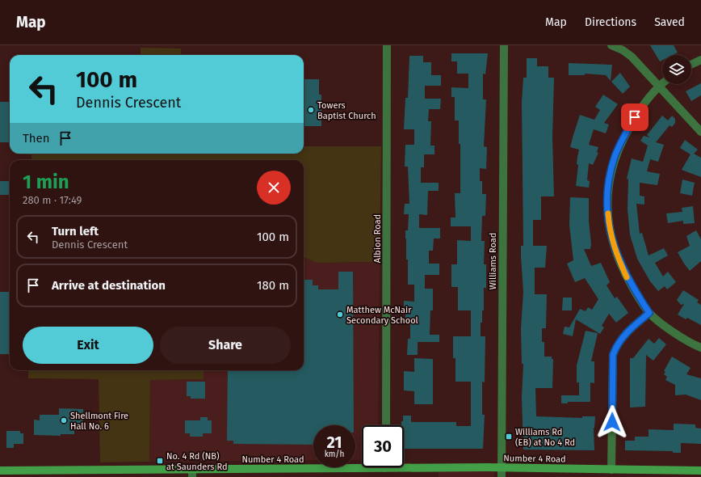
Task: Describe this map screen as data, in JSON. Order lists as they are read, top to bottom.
{
  "streets": {
    "main road": ["Number 4 Road"],
    "street": ["Albion Road", "Williams Road"]
  },
  "crossings": [
    ["Williams Road", "Number 4 Road"]
  ],
  "places": {
    "other": ["Towers Baptist Church", "Matthew McNair Secondary School", "Shellmont Fire Hall No. 6"],
    "transit": ["Williams Rd (EB) at No 4 Rd", "No. 4 Rd (NB) at Saunders Rd"]
  },
  "page": {
    "header": "Map",
    "nav": ["Map", "Directions", "Saved"],
    "turn": ["100 m", "Dennis Crescent"],
    "then": "Then",
    "heading": ["1 min", "280 m · 17:49"],
    "list": [
      {
        "name": "Turn left",
        "note": "Dennis Crescent",
        "value": "100 m"
      },
      {
        "name": "Arrive at destination",
        "value": "180 m"
      }
    ],
    "buttons": ["Exit", "Share"],
    "speed": "21 km/h",
    "limit": "30"
  }
}
